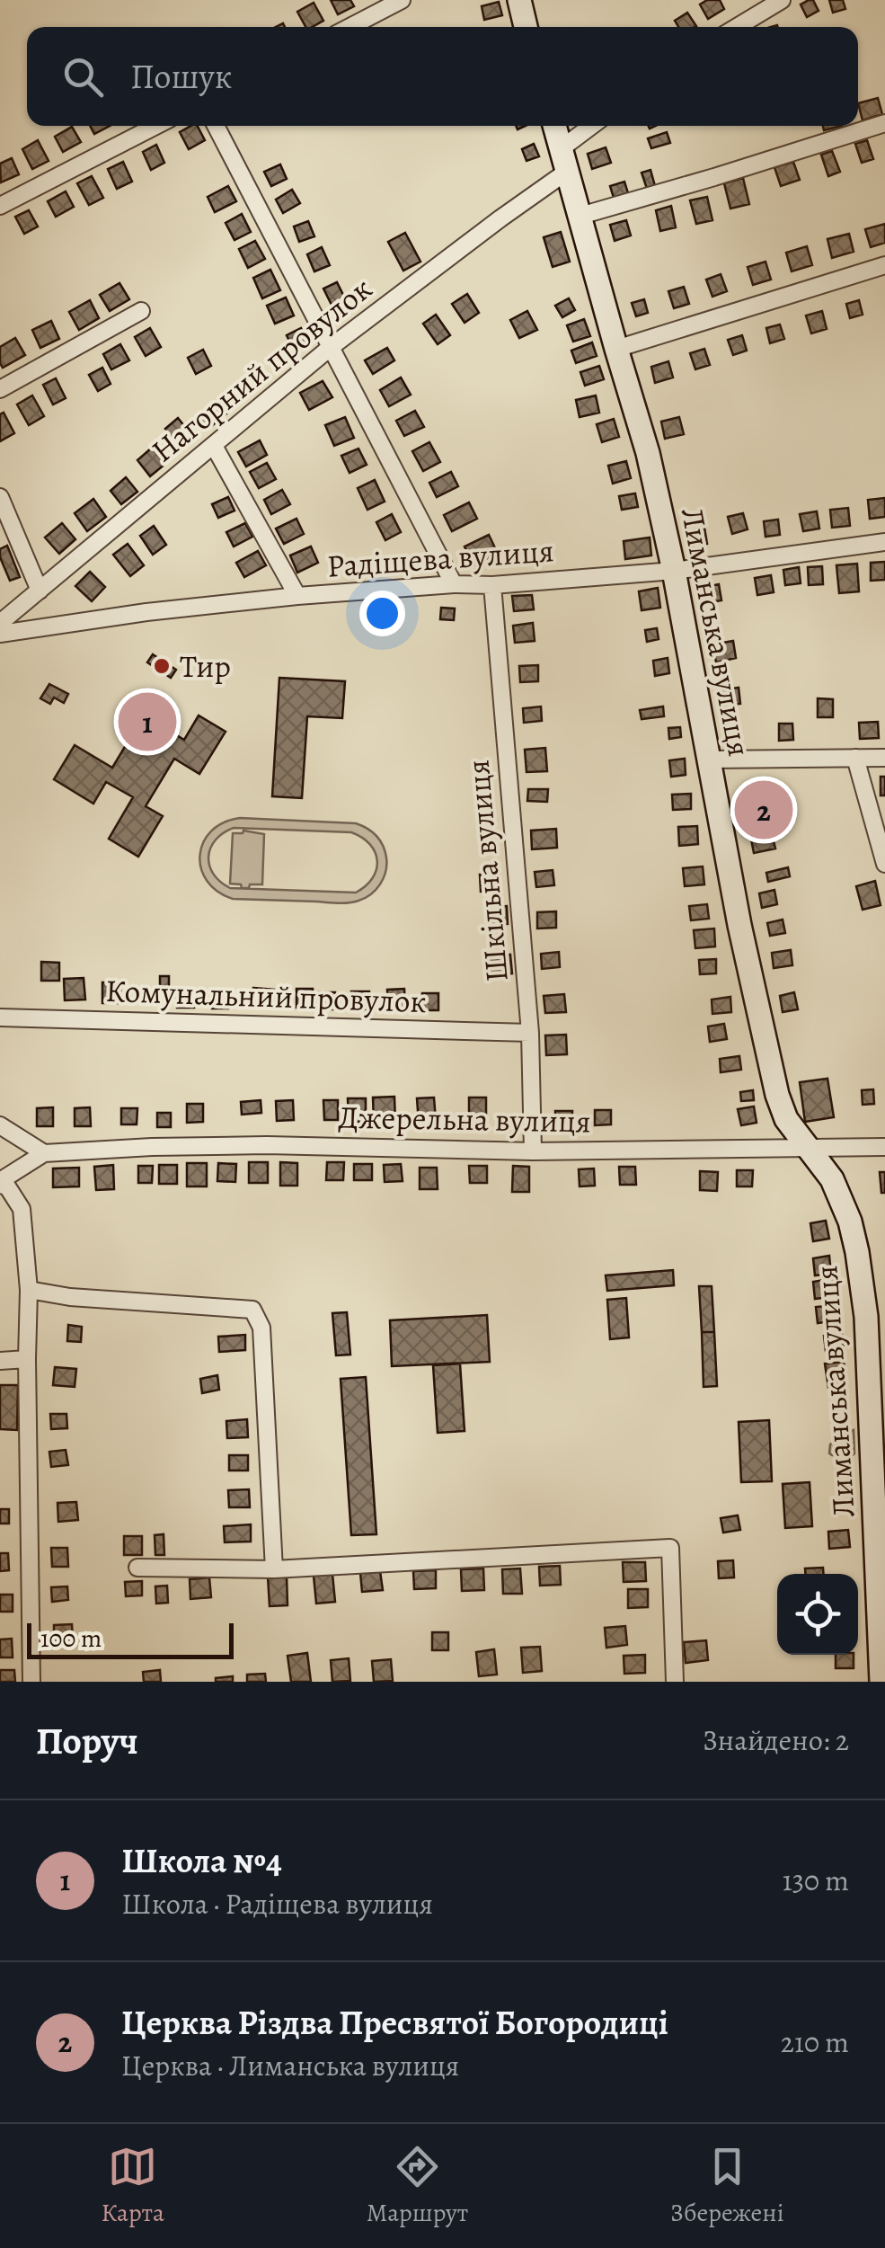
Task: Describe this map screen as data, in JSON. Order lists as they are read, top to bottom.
{
  "streets": {
    "street": [
      "Нагорний провулок",
      "Радіщева вулиця",
      "Лиманська вулиця",
      "Шкільна вулиця",
      "Комунальний провулок",
      "Джерельна вулиця"
    ]
  },
  "crossings": [
    ["Нагорний провулок", "Лиманська вулиця"],
    ["Радіщева вулиця", "Лиманська вулиця"],
    ["Радіщева вулиця", "Шкільна вулиця"],
    ["Лиманська вулиця", "Джерельна вулиця"],
    ["Шкільна вулиця", "Комунальний провулок"],
    ["Шкільна вулиця", "Джерельна вулиця"]
  ],
  "places": ["Тир"],
  "scale_bar": "100 m",
  "page": {
    "search": "Пошук",
    "pins": ["1", "2"],
    "scale": "100 m",
    "heading": ["Поруч", "Знайдено: 2"],
    "list": [
      {
        "mark": "1",
        "name": "Школа №4",
        "note": "Школа · Радіщева вулиця",
        "value": "130 m"
      },
      {
        "mark": "2",
        "name": "Церква Різдва Пресвятої Богородиці",
        "note": "Церква · Лиманська вулиця",
        "value": "210 m"
      }
    ],
    "nav": ["Карта", "Маршрут", "Збережені"]
  }
}
